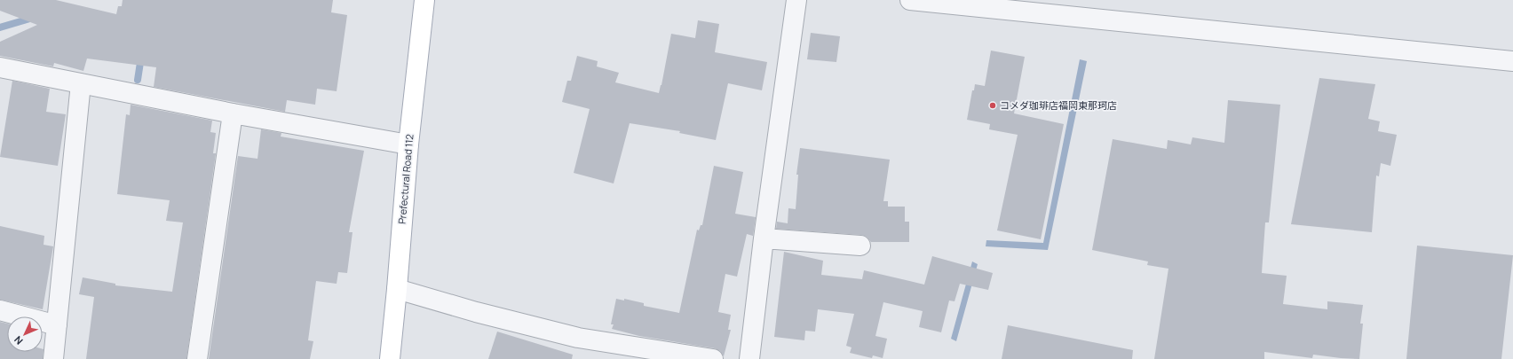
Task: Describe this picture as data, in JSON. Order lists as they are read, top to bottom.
{
  "streets": {
    "main road": ["Prefectural Road 112"]
  },
  "places": ["コメダ珈琲店福岡東那珂店"],
  "north": "bottom left"
}
